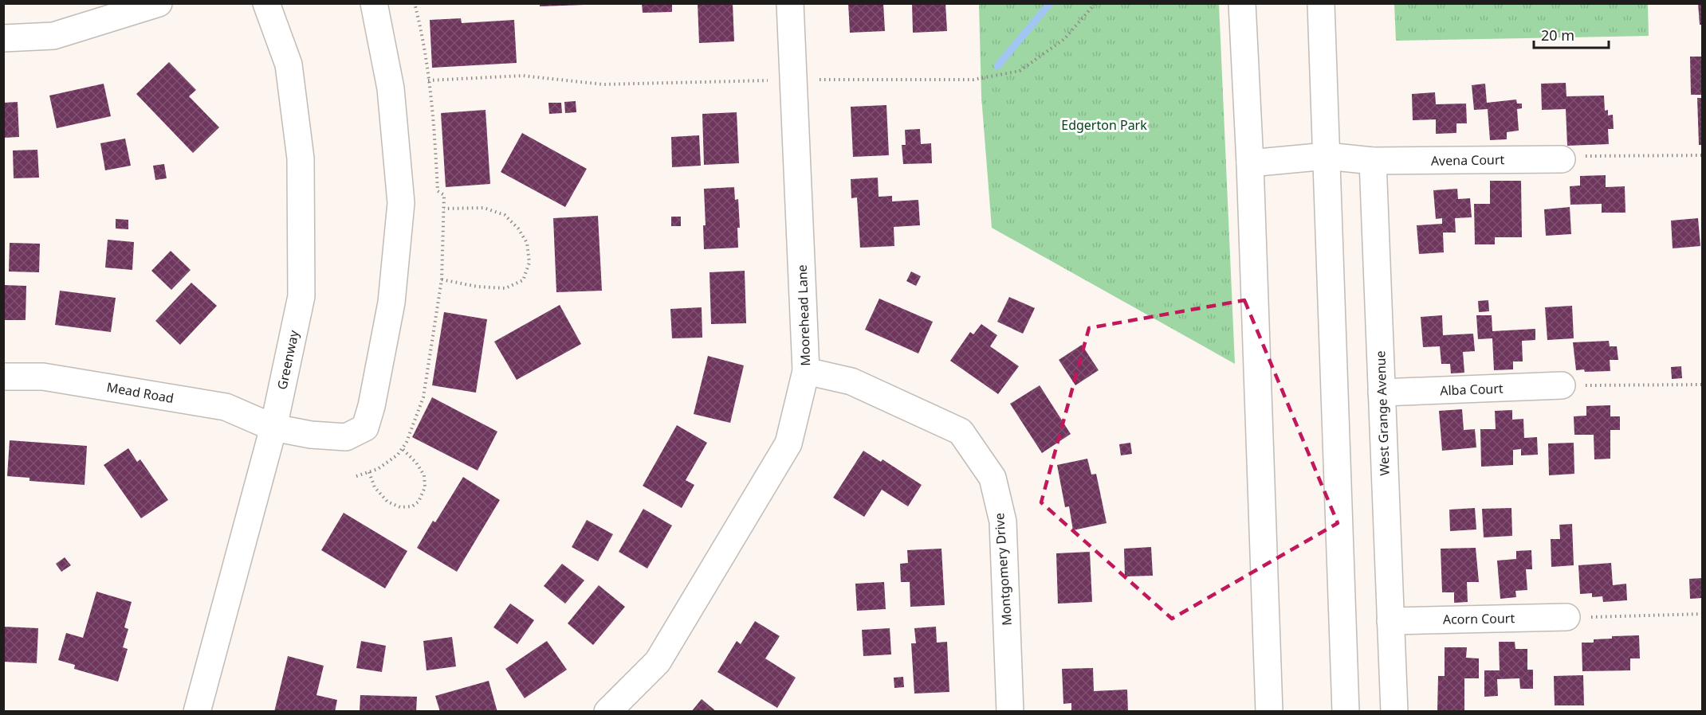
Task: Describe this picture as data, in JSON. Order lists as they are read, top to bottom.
{
  "streets": {
    "street": [
      "Avena Court",
      "Moorehead Lane",
      "Greenway",
      "Alba Court",
      "Mead Road",
      "West Grange Avenue",
      "Montgomery Drive",
      "Acorn Court"
    ]
  },
  "crossings": [
    ["Avena Court", "West Grange Avenue"],
    ["Moorehead Lane", "Montgomery Drive"],
    ["Greenway", "Mead Road"],
    ["Alba Court", "West Grange Avenue"],
    ["West Grange Avenue", "Acorn Court"]
  ],
  "parks": ["Edgerton Park"],
  "scale_bar": "20 m"
}
